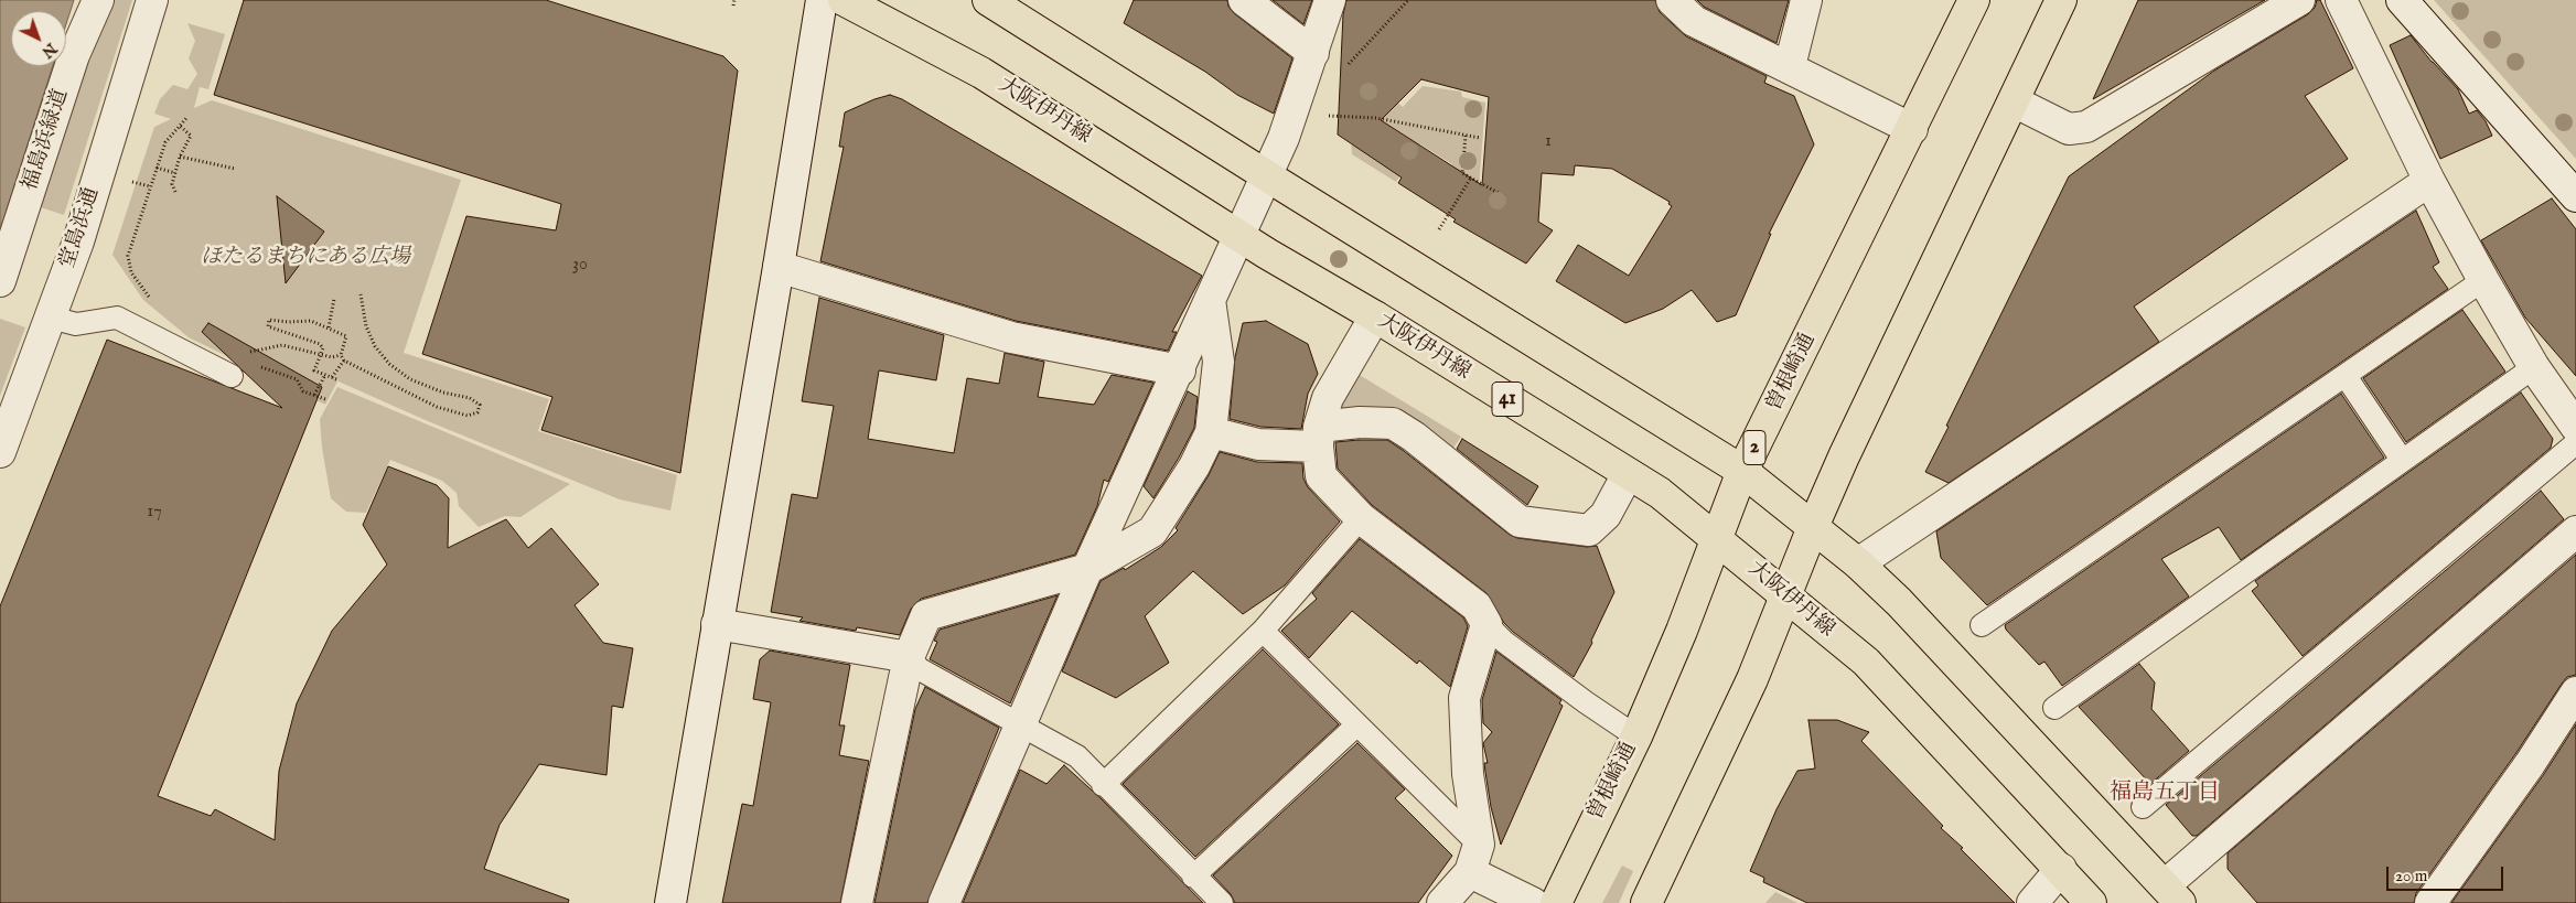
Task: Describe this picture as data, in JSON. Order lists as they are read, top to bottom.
{
  "streets": {
    "main road": [
      "大阪伊丹線",
      "曽根崎通",
      "41",
      "2"
    ],
    "street": ["福島浜緑道", "堂島浜通"]
  },
  "crossings": [
    ["大阪伊丹線", "曽根崎通"]
  ],
  "districts": ["福島五丁目"],
  "parks": ["ほたるまちにある広場"],
  "house_numbers": ["1", "30", "17"],
  "scale_bar": "20 m",
  "north": "bottom right"
}
